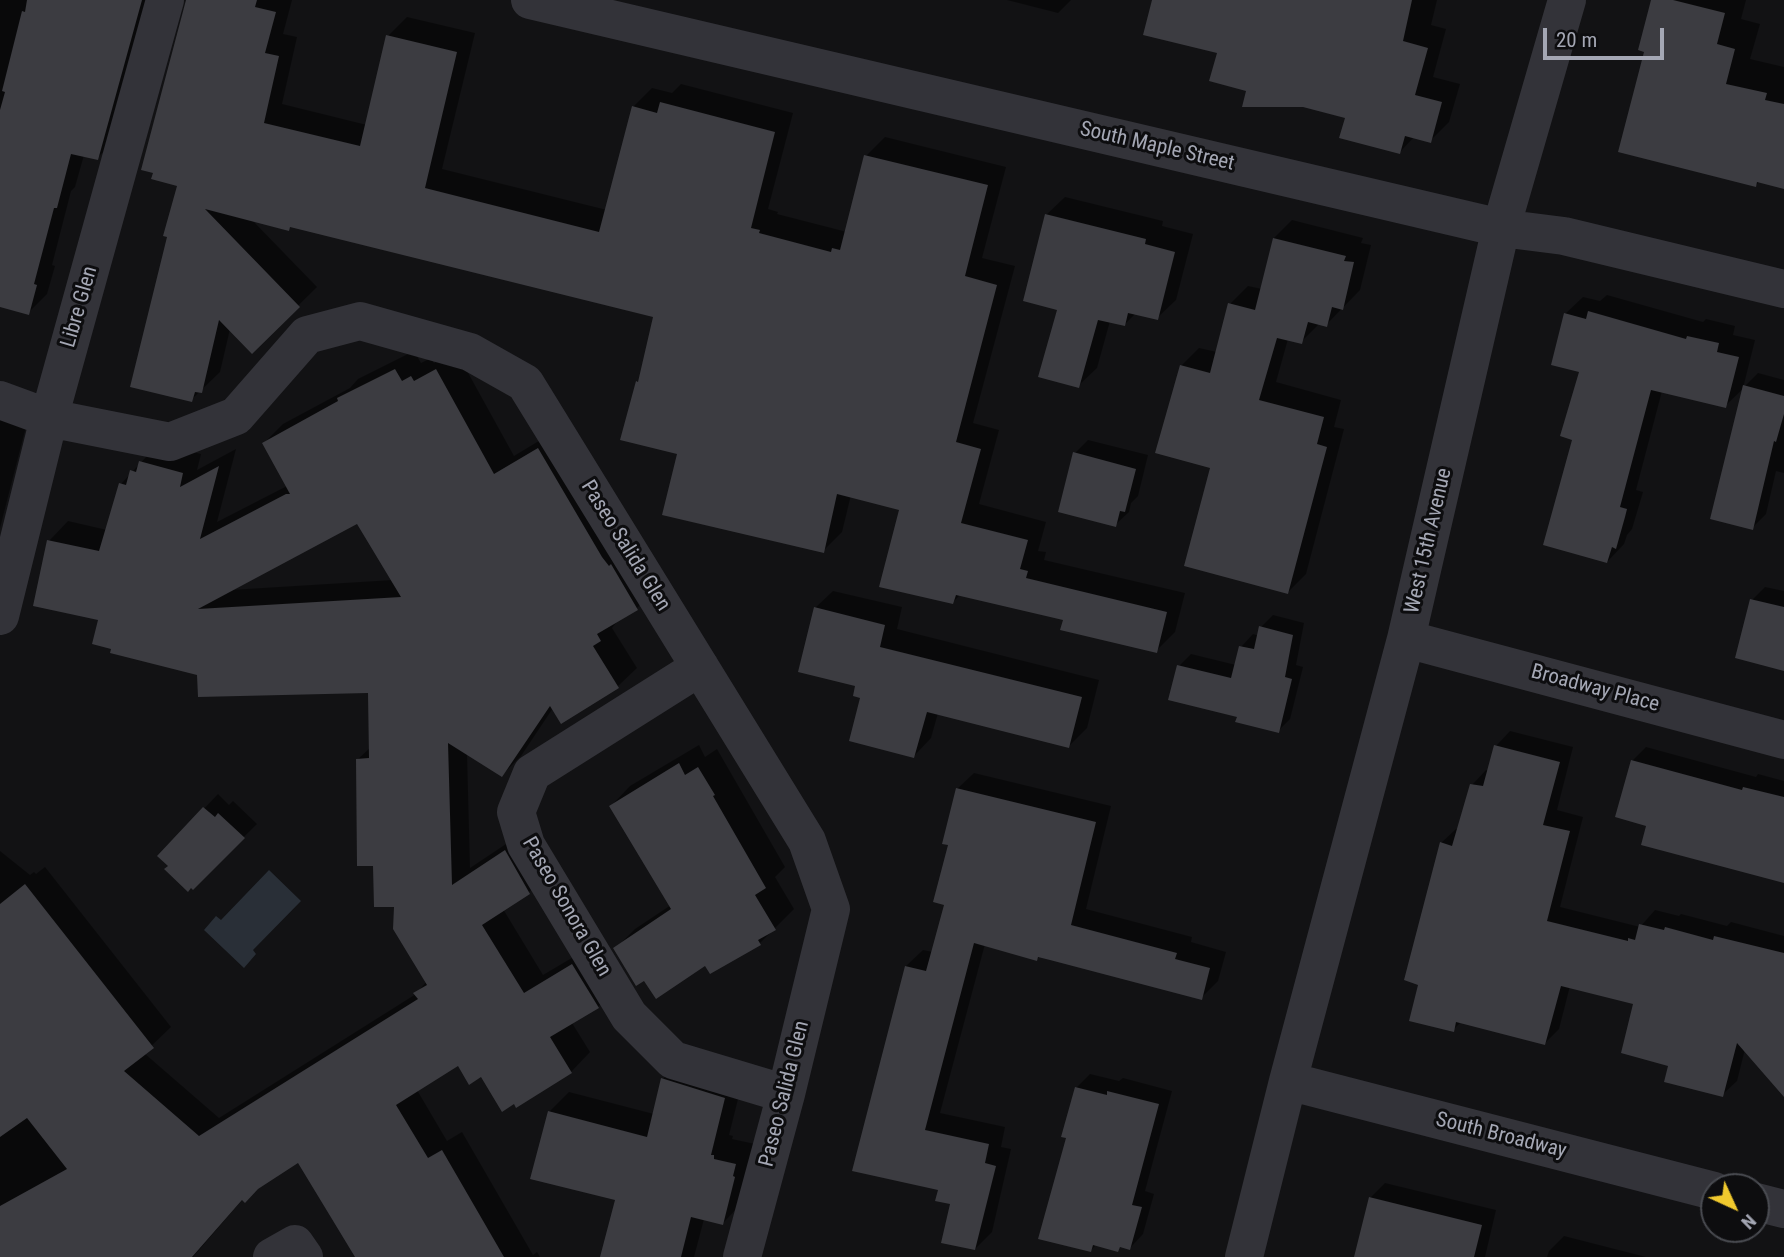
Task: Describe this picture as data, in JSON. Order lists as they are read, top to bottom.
{
  "streets": {
    "street": [
      "South Maple Street",
      "Libre Glen",
      "West 15th Avenue",
      "Paseo Salida Glen",
      "Broadway Place",
      "Paseo Sonora Glen",
      "South Broadway"
    ]
  },
  "crossings": [
    ["South Maple Street", "West 15th Avenue"],
    ["Libre Glen", "Paseo Salida Glen"],
    ["West 15th Avenue", "Broadway Place"],
    ["West 15th Avenue", "South Broadway"],
    ["Paseo Salida Glen", "Paseo Sonora Glen"]
  ],
  "scale_bar": "20 m",
  "north": "bottom right"
}
